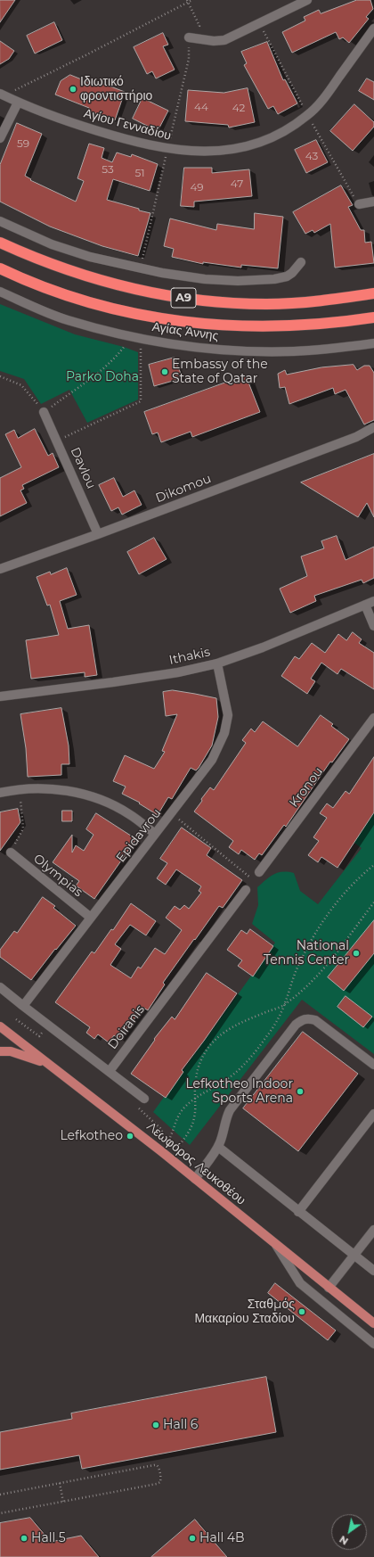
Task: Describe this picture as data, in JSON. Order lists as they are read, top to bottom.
{
  "streets": {
    "highway": ["A9"],
    "main road": ["Λεωφόρος Λευκοθέου"],
    "street": [
      "Αγίου Γενναδίου",
      "Αγίας Άννης",
      "Davlou",
      "Dikomou",
      "Ithakis",
      "Kronou",
      "Epidavrou",
      "Olympias",
      "Doiranis"
    ]
  },
  "crossings": [
    ["Davlou", "Dikomou"],
    ["Ithakis", "Epidavrou"],
    ["Epidavrou", "Olympias"]
  ],
  "parks": ["Parko Doha"],
  "places": [
    "Ιδιωτικό φροντιστήριο",
    "Embassy of the State of Qatar",
    "National Tennis Center",
    "Lefkotheo Indoor Sports Arena",
    "Lefkotheo",
    "Σταθμός Μακαρίου Σταδίου",
    "Hall 6",
    "Hall 5",
    "Hall 4B"
  ],
  "house_numbers": [
    "44",
    "42",
    "59",
    "43",
    "53",
    "51",
    "47",
    "49"
  ],
  "north": "bottom left"
}
